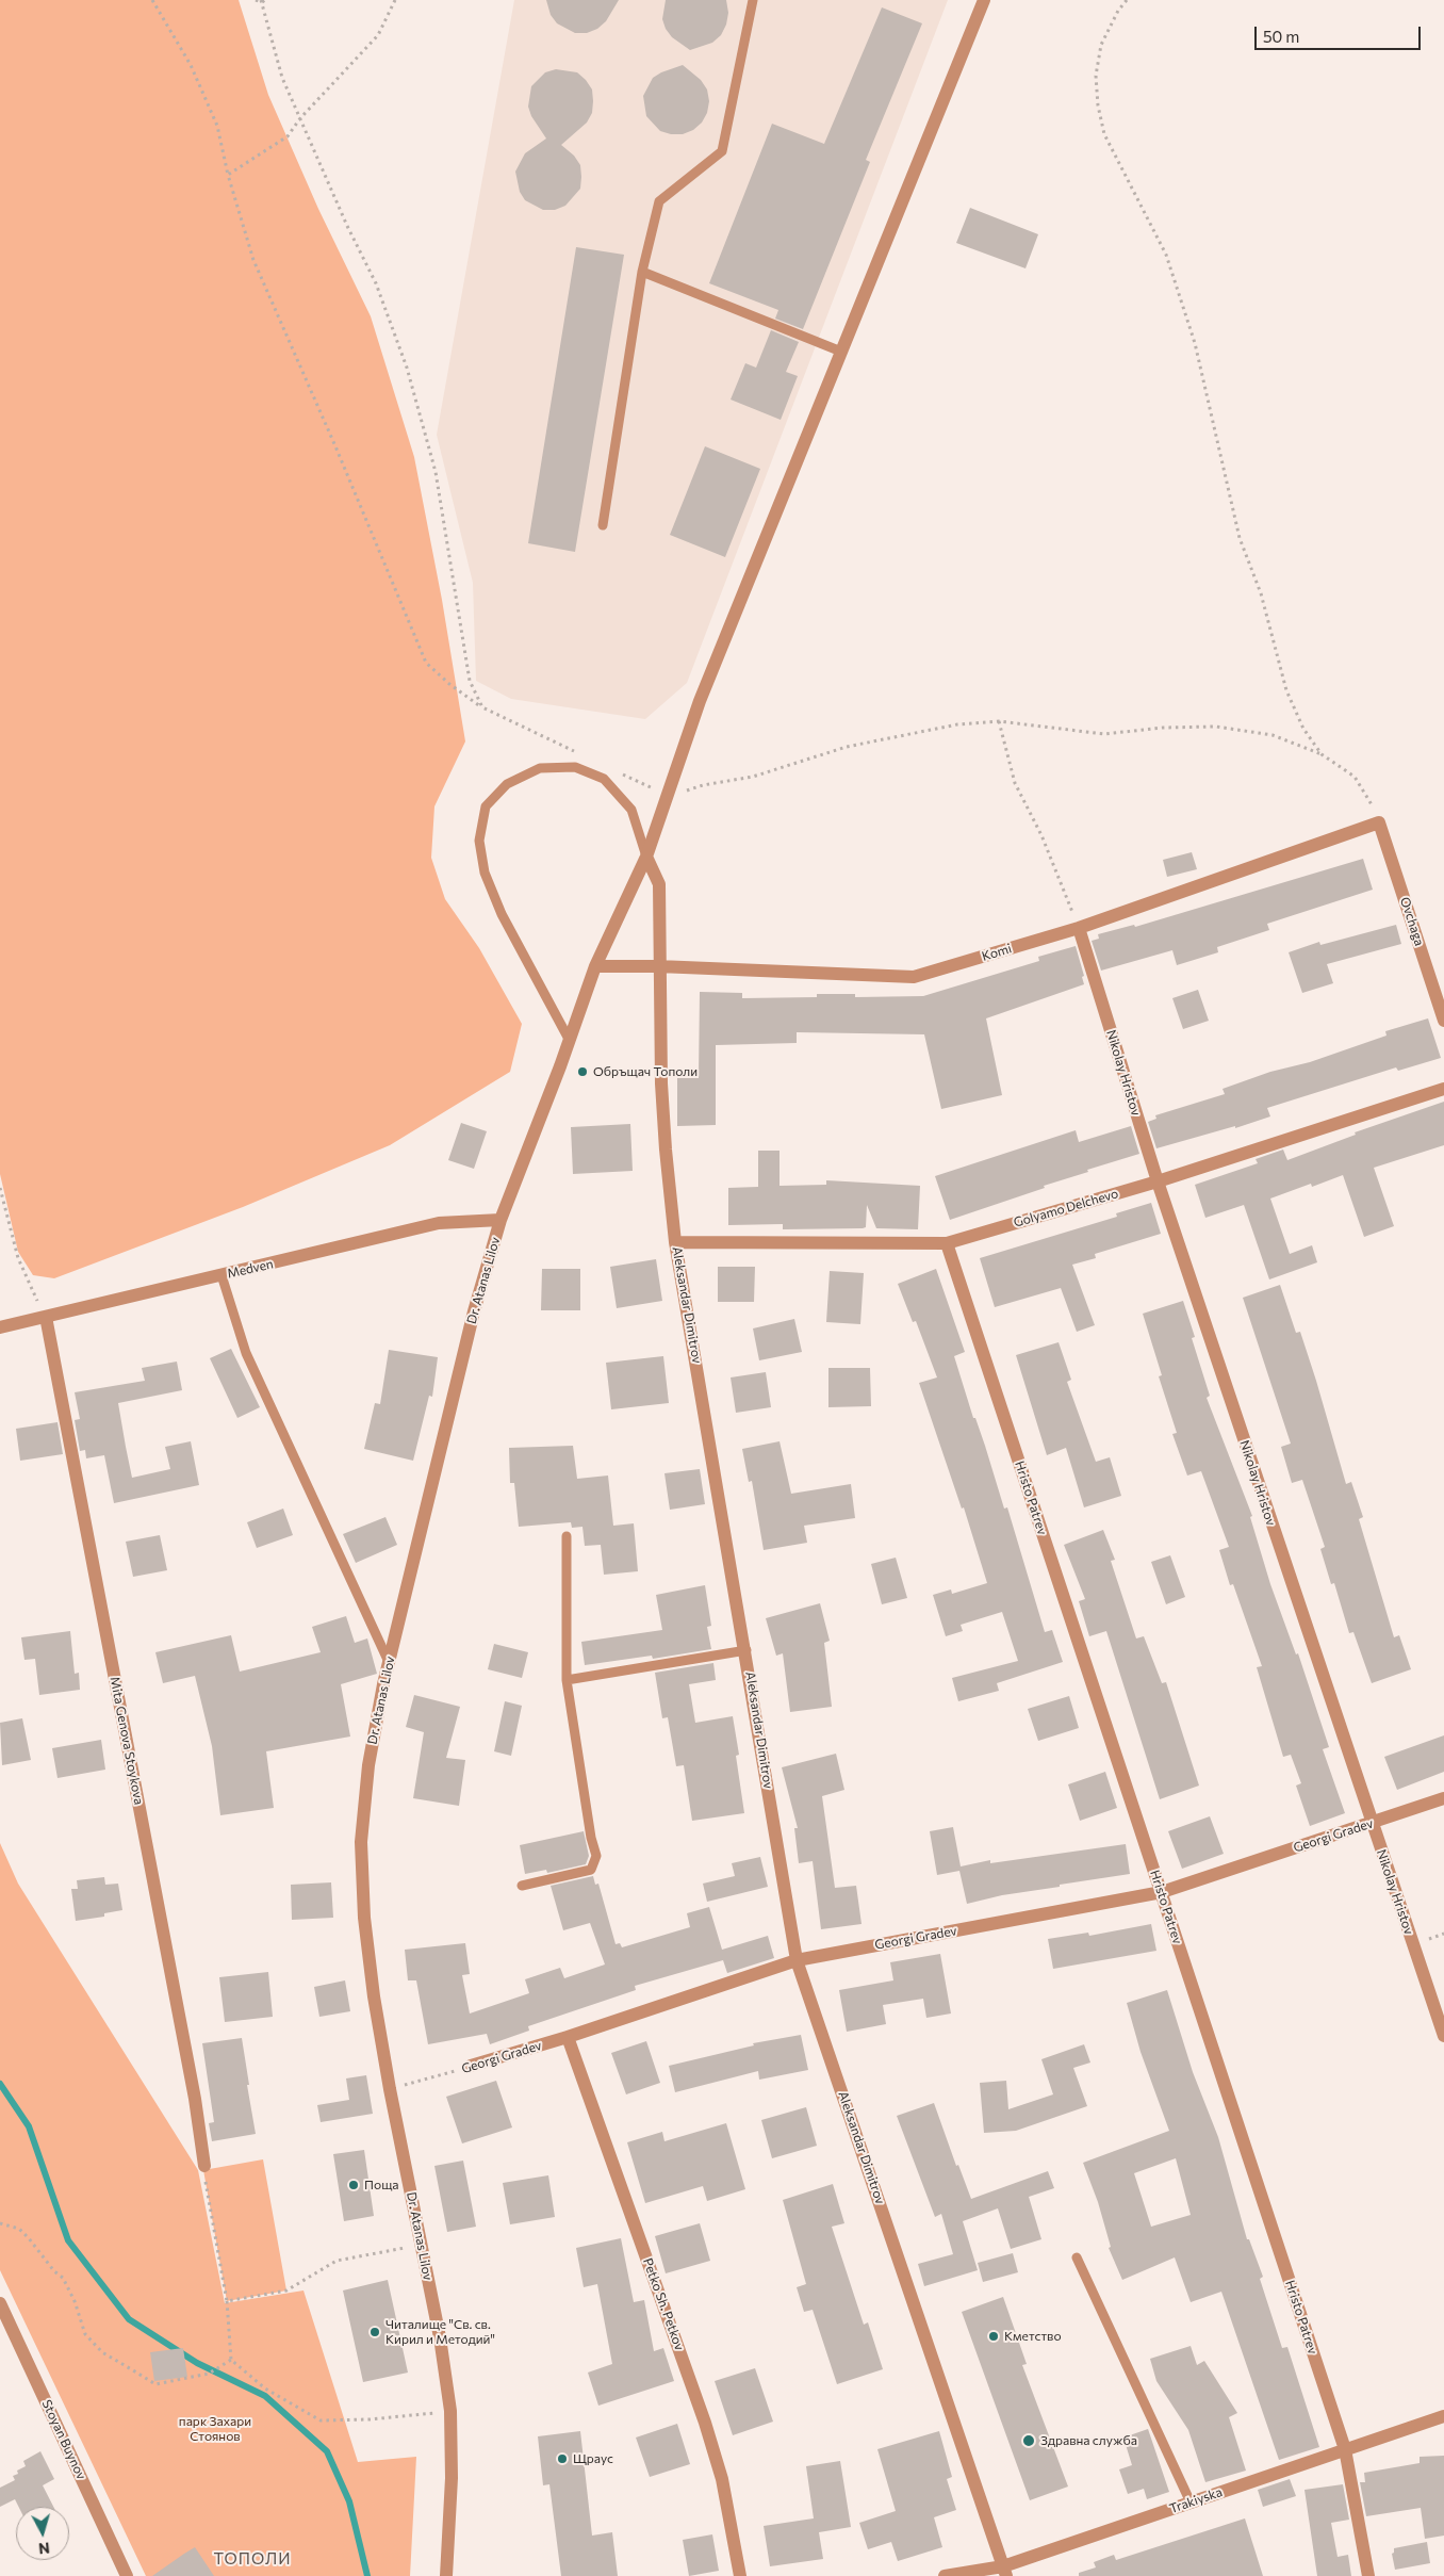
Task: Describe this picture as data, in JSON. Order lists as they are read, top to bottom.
{
  "streets": {
    "street": [
      "Ovchaga",
      "Komi",
      "Nikolay Hristov",
      "Golyamo Delchevo",
      "Medven",
      "Dr. Atanas Lilov",
      "Aleksandar Dimitrov",
      "Hristo Patrev",
      "Mita Genova Stoykova",
      "Georgi Gradev",
      "Petko Sh. Petkov",
      "Stoyan Buynov",
      "Trakiyska"
    ]
  },
  "crossings": [
    ["Ovchaga", "Komi"],
    ["Komi", "Nikolay Hristov"],
    ["Komi", "Dr. Atanas Lilov"],
    ["Komi", "Aleksandar Dimitrov"],
    ["Nikolay Hristov", "Golyamo Delchevo"],
    ["Nikolay Hristov", "Georgi Gradev"],
    ["Golyamo Delchevo", "Aleksandar Dimitrov"],
    ["Golyamo Delchevo", "Hristo Patrev"],
    ["Medven", "Dr. Atanas Lilov"],
    ["Medven", "Mita Genova Stoykova"],
    ["Dr. Atanas Lilov", "Aleksandar Dimitrov"],
    ["Dr. Atanas Lilov", "Georgi Gradev"],
    ["Aleksandar Dimitrov", "Georgi Gradev"],
    ["Aleksandar Dimitrov", "Trakiyska"],
    ["Hristo Patrev", "Georgi Gradev"],
    ["Hristo Patrev", "Trakiyska"],
    ["Georgi Gradev", "Petko Sh. Petkov"]
  ],
  "districts": ["ТОПОЛИ"],
  "parks": ["парк Захари Стоянов"],
  "places": [
    "Обръщач Тополи",
    "Поща",
    "Читалище \"Св. св. Кирил и Методий\"",
    "Кметство",
    "Здравна служба",
    "Щраус"
  ],
  "scale_bar": "50 m",
  "north": "bottom"
}
